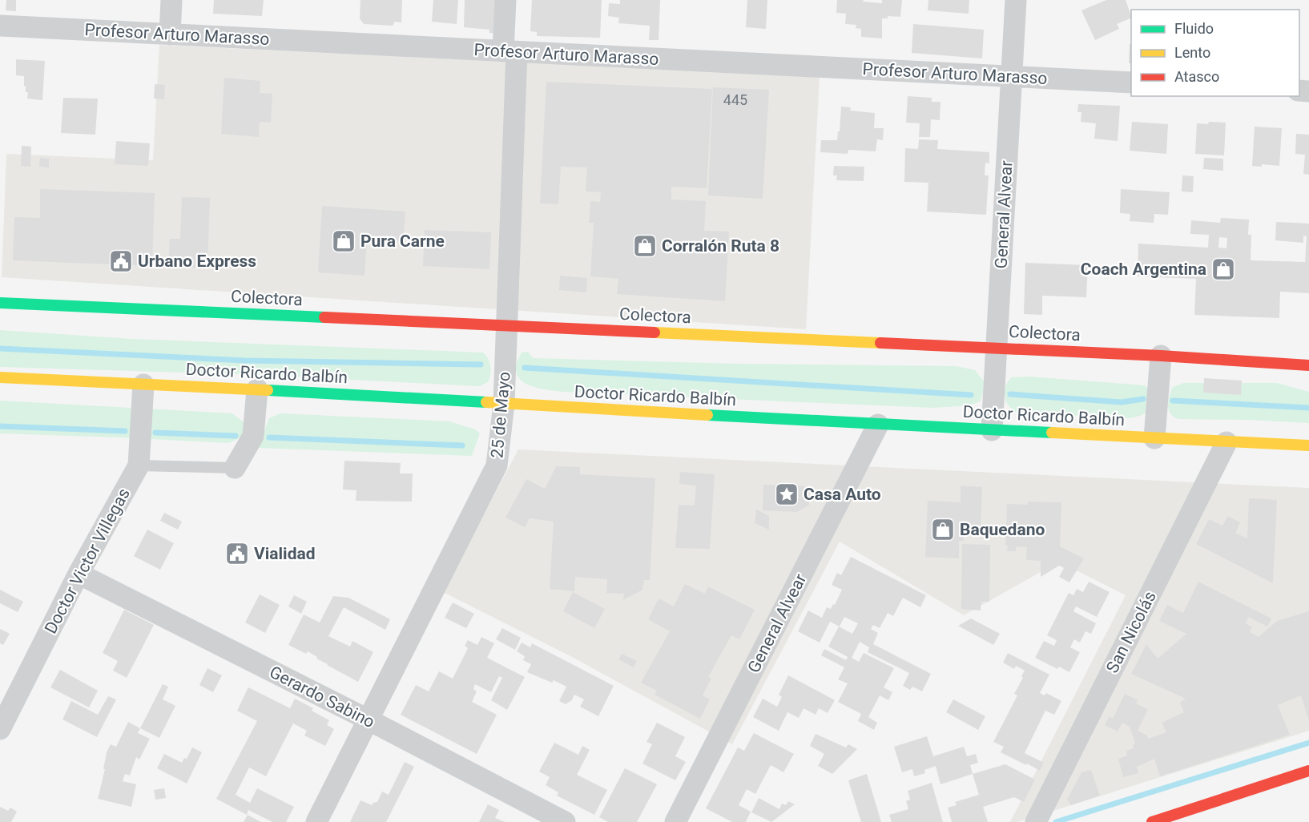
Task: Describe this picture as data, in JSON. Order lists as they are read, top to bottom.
{
  "streets": {
    "main road": ["Colectora", "Doctor Ricardo Balbín"],
    "street": [
      "Profesor Arturo Marasso",
      "General Alvear",
      "25 de Mayo",
      "Doctor Victor Villegas",
      "San Nicolás",
      "Gerardo Sabino"
    ]
  },
  "crossings": [
    ["Profesor Arturo Marasso", "General Alvear"],
    ["Profesor Arturo Marasso", "25 de Mayo"],
    ["General Alvear", "Colectora"],
    ["General Alvear", "Doctor Ricardo Balbín"],
    ["Colectora", "25 de Mayo"],
    ["Doctor Ricardo Balbín", "25 de Mayo"],
    ["Doctor Ricardo Balbín", "Doctor Victor Villegas"],
    ["Doctor Ricardo Balbín", "San Nicolás"],
    ["25 de Mayo", "Gerardo Sabino"],
    ["Doctor Victor Villegas", "Gerardo Sabino"]
  ],
  "places": {
    "shop": [
      "Pura Carne",
      "Corralón Ruta 8",
      "Coach Argentina",
      "Baquedano"
    ],
    "public building": ["Urbano Express", "Vialidad"],
    "place": ["Casa Auto"]
  },
  "house_numbers": ["445"],
  "legend": ["Fluido", "Lento", "Atasco"]
}
